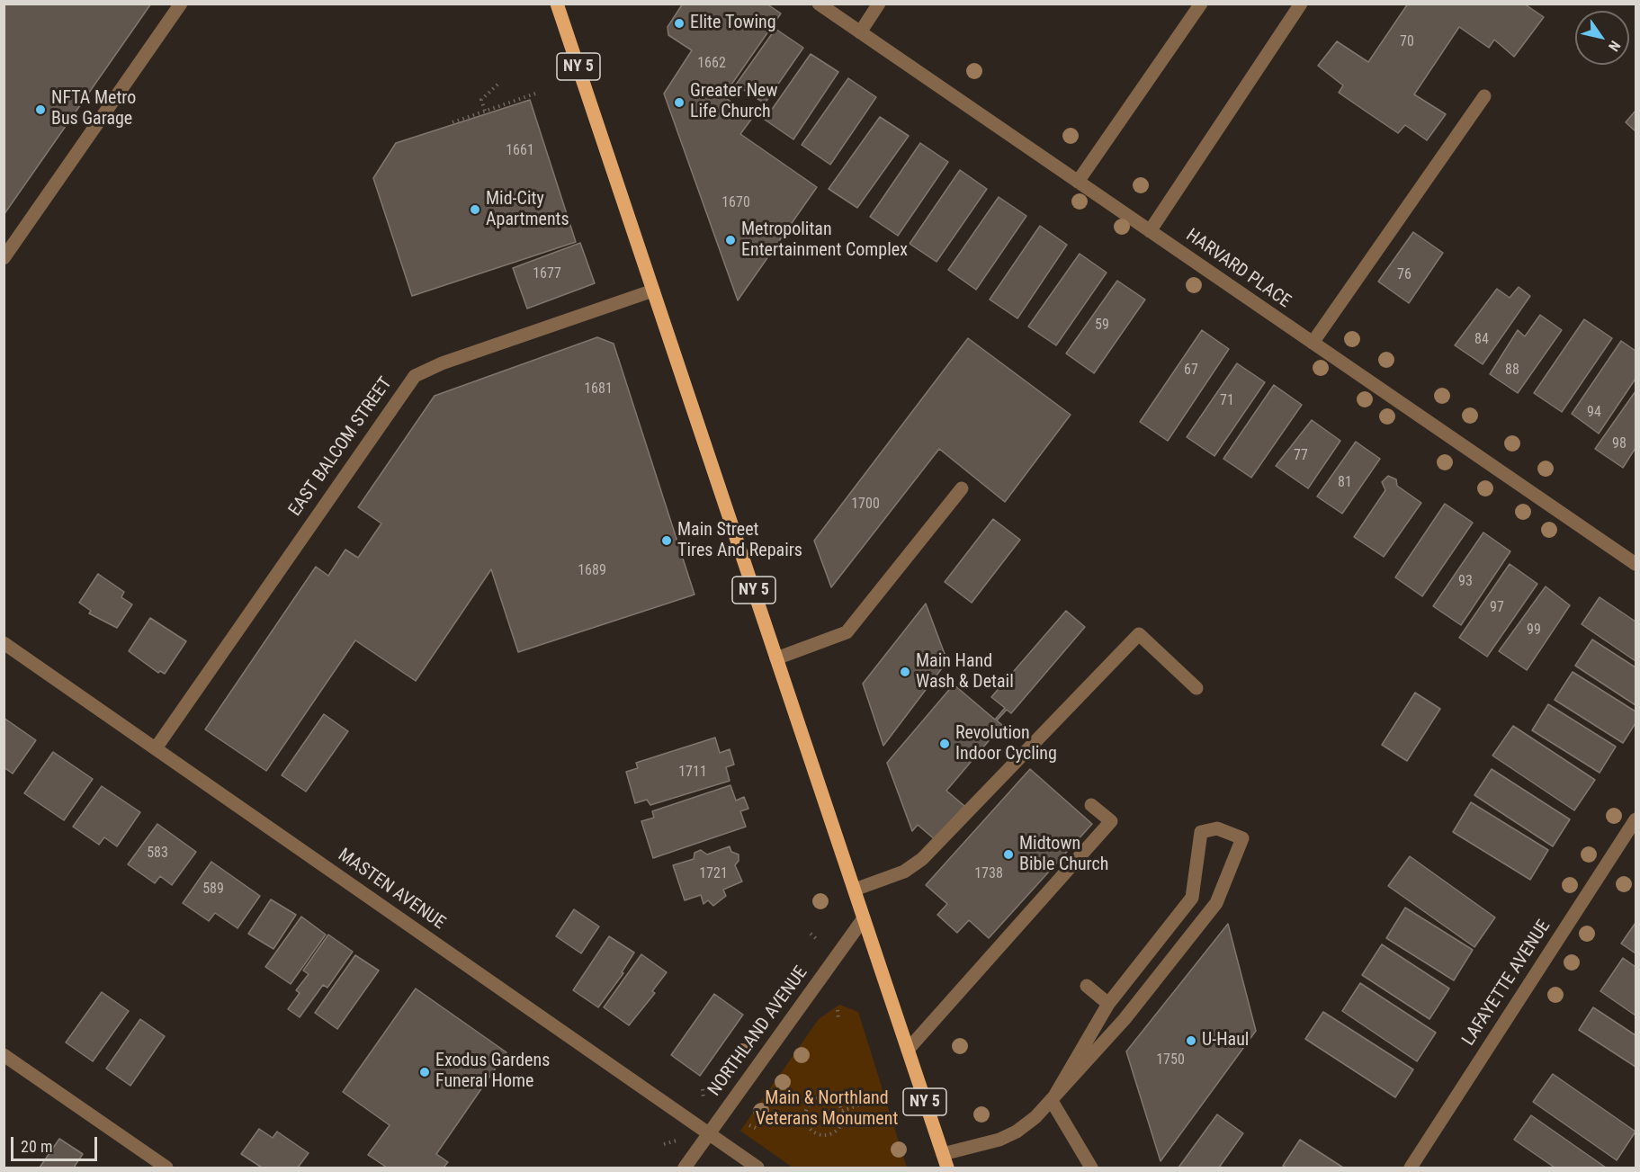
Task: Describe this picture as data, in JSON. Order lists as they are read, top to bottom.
{
  "streets": {
    "main road": ["NY 5"],
    "street": [
      "HARVARD PLACE",
      "EAST BALCOM STREET",
      "MASTEN AVENUE",
      "LAFAYETTE AVENUE",
      "NORTHLAND AVENUE"
    ]
  },
  "crossings": [
    ["NY 5", "EAST BALCOM STREET"],
    ["NY 5", "NORTHLAND AVENUE"],
    ["EAST BALCOM STREET", "MASTEN AVENUE"],
    ["MASTEN AVENUE", "NORTHLAND AVENUE"]
  ],
  "parks": ["Main & Northland Veterans Monument"],
  "places": [
    "Elite Towing",
    "Greater New Life Church",
    "NFTA Metro Bus Garage",
    "Mid-City Apartments",
    "Metropolitan Entertainment Complex",
    "Main Street Tires And Repairs",
    "Main Hand Wash & Detail",
    "Revolution Indoor Cycling",
    "Midtown Bible Church",
    "U-Haul",
    "Exodus Gardens Funeral Home"
  ],
  "house_numbers": [
    "70",
    "1662",
    "1661",
    "1670",
    "1677",
    "76",
    "59",
    "84",
    "67",
    "88",
    "1681",
    "71",
    "94",
    "98",
    "77",
    "81",
    "1700",
    "1689",
    "93",
    "97",
    "99",
    "1711",
    "583",
    "1721",
    "1738",
    "589",
    "1750"
  ],
  "scale_bar": "20 m",
  "north": "bottom right"
}
